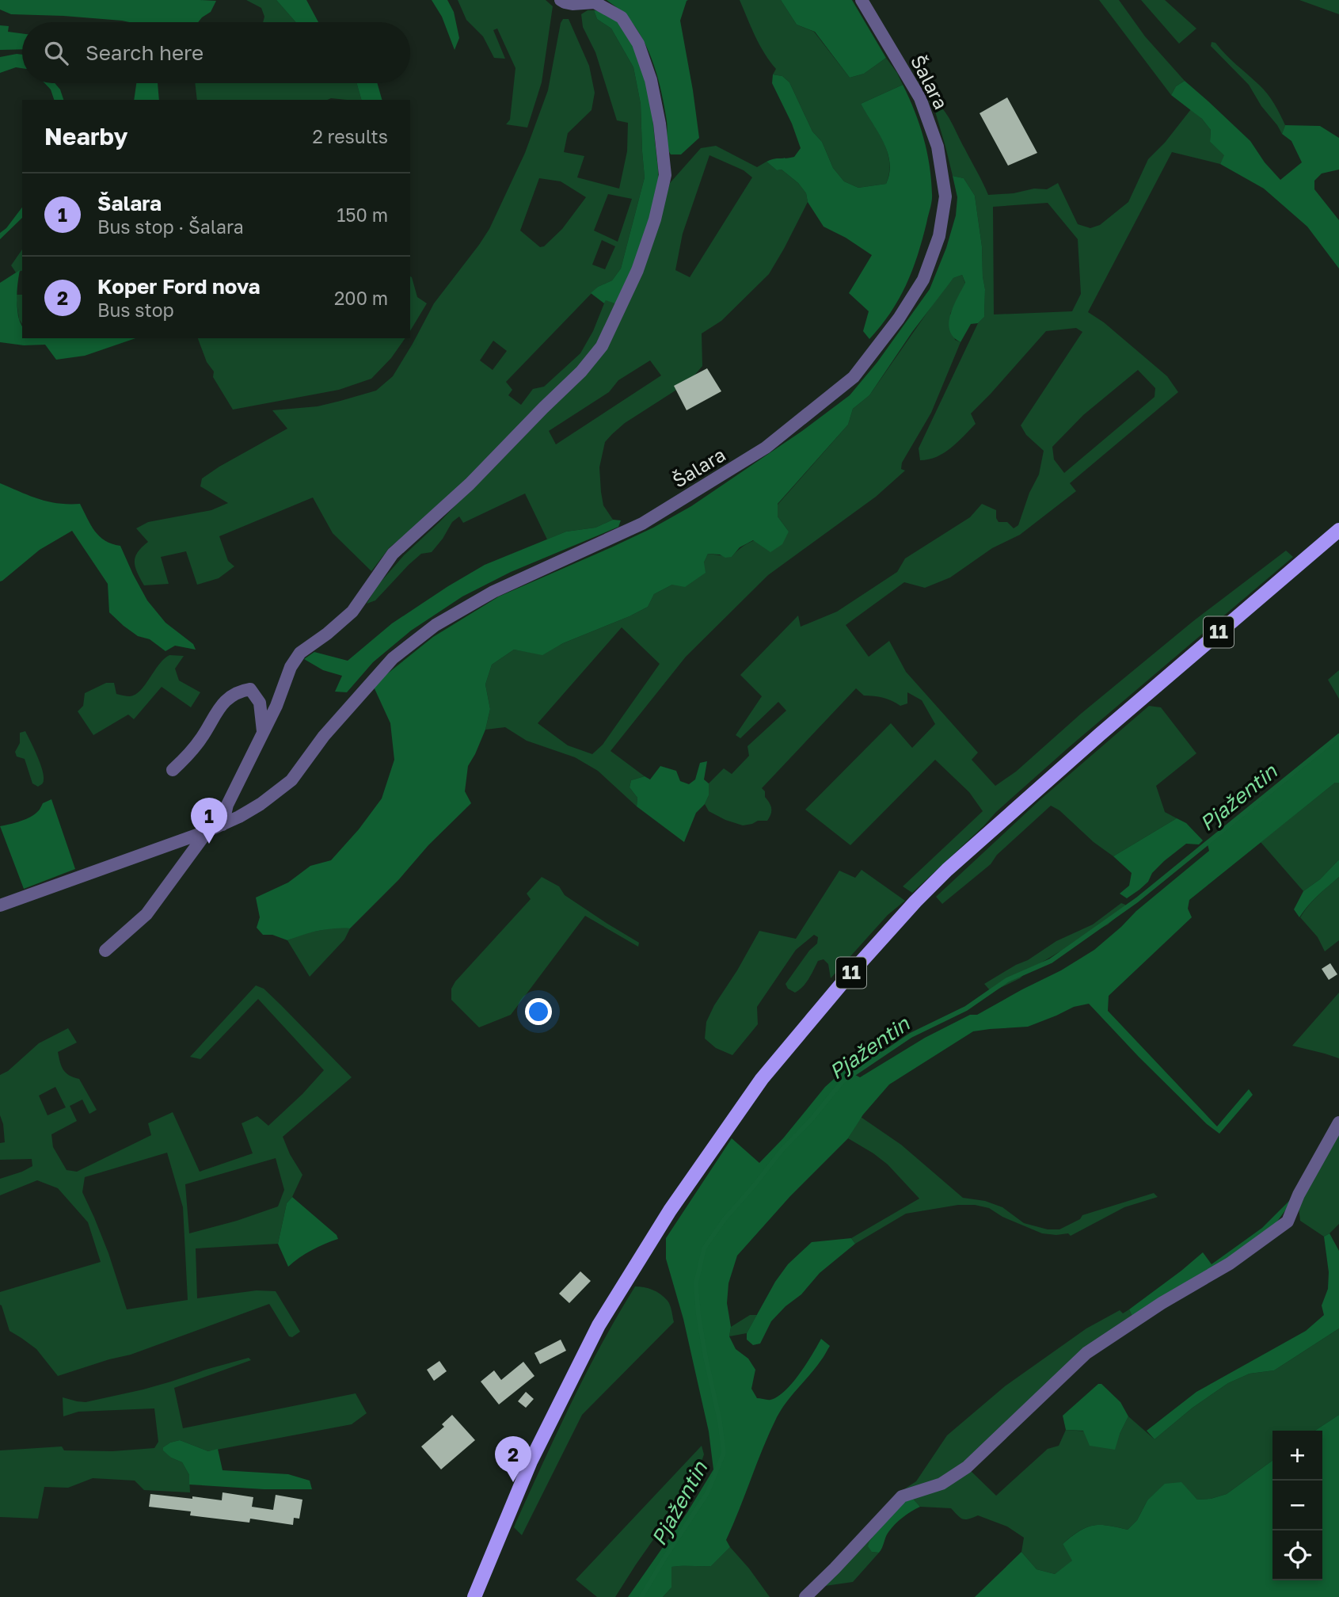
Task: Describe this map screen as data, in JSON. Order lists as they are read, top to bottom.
{
  "streets": {
    "main road": ["11"],
    "street": ["Šalara"]
  },
  "water": ["Pjažentin"],
  "page": {
    "search": "Search here",
    "heading": ["Nearby", "2 results"],
    "list": [
      {
        "mark": "1",
        "name": "Šalara",
        "note": "Bus stop · Šalara",
        "value": "150 m"
      },
      {
        "mark": "2",
        "name": "Koper Ford nova",
        "note": "Bus stop",
        "value": "200 m"
      }
    ],
    "pins": ["1", "2"],
    "map_buttons": ["+", "−"]
  }
}
